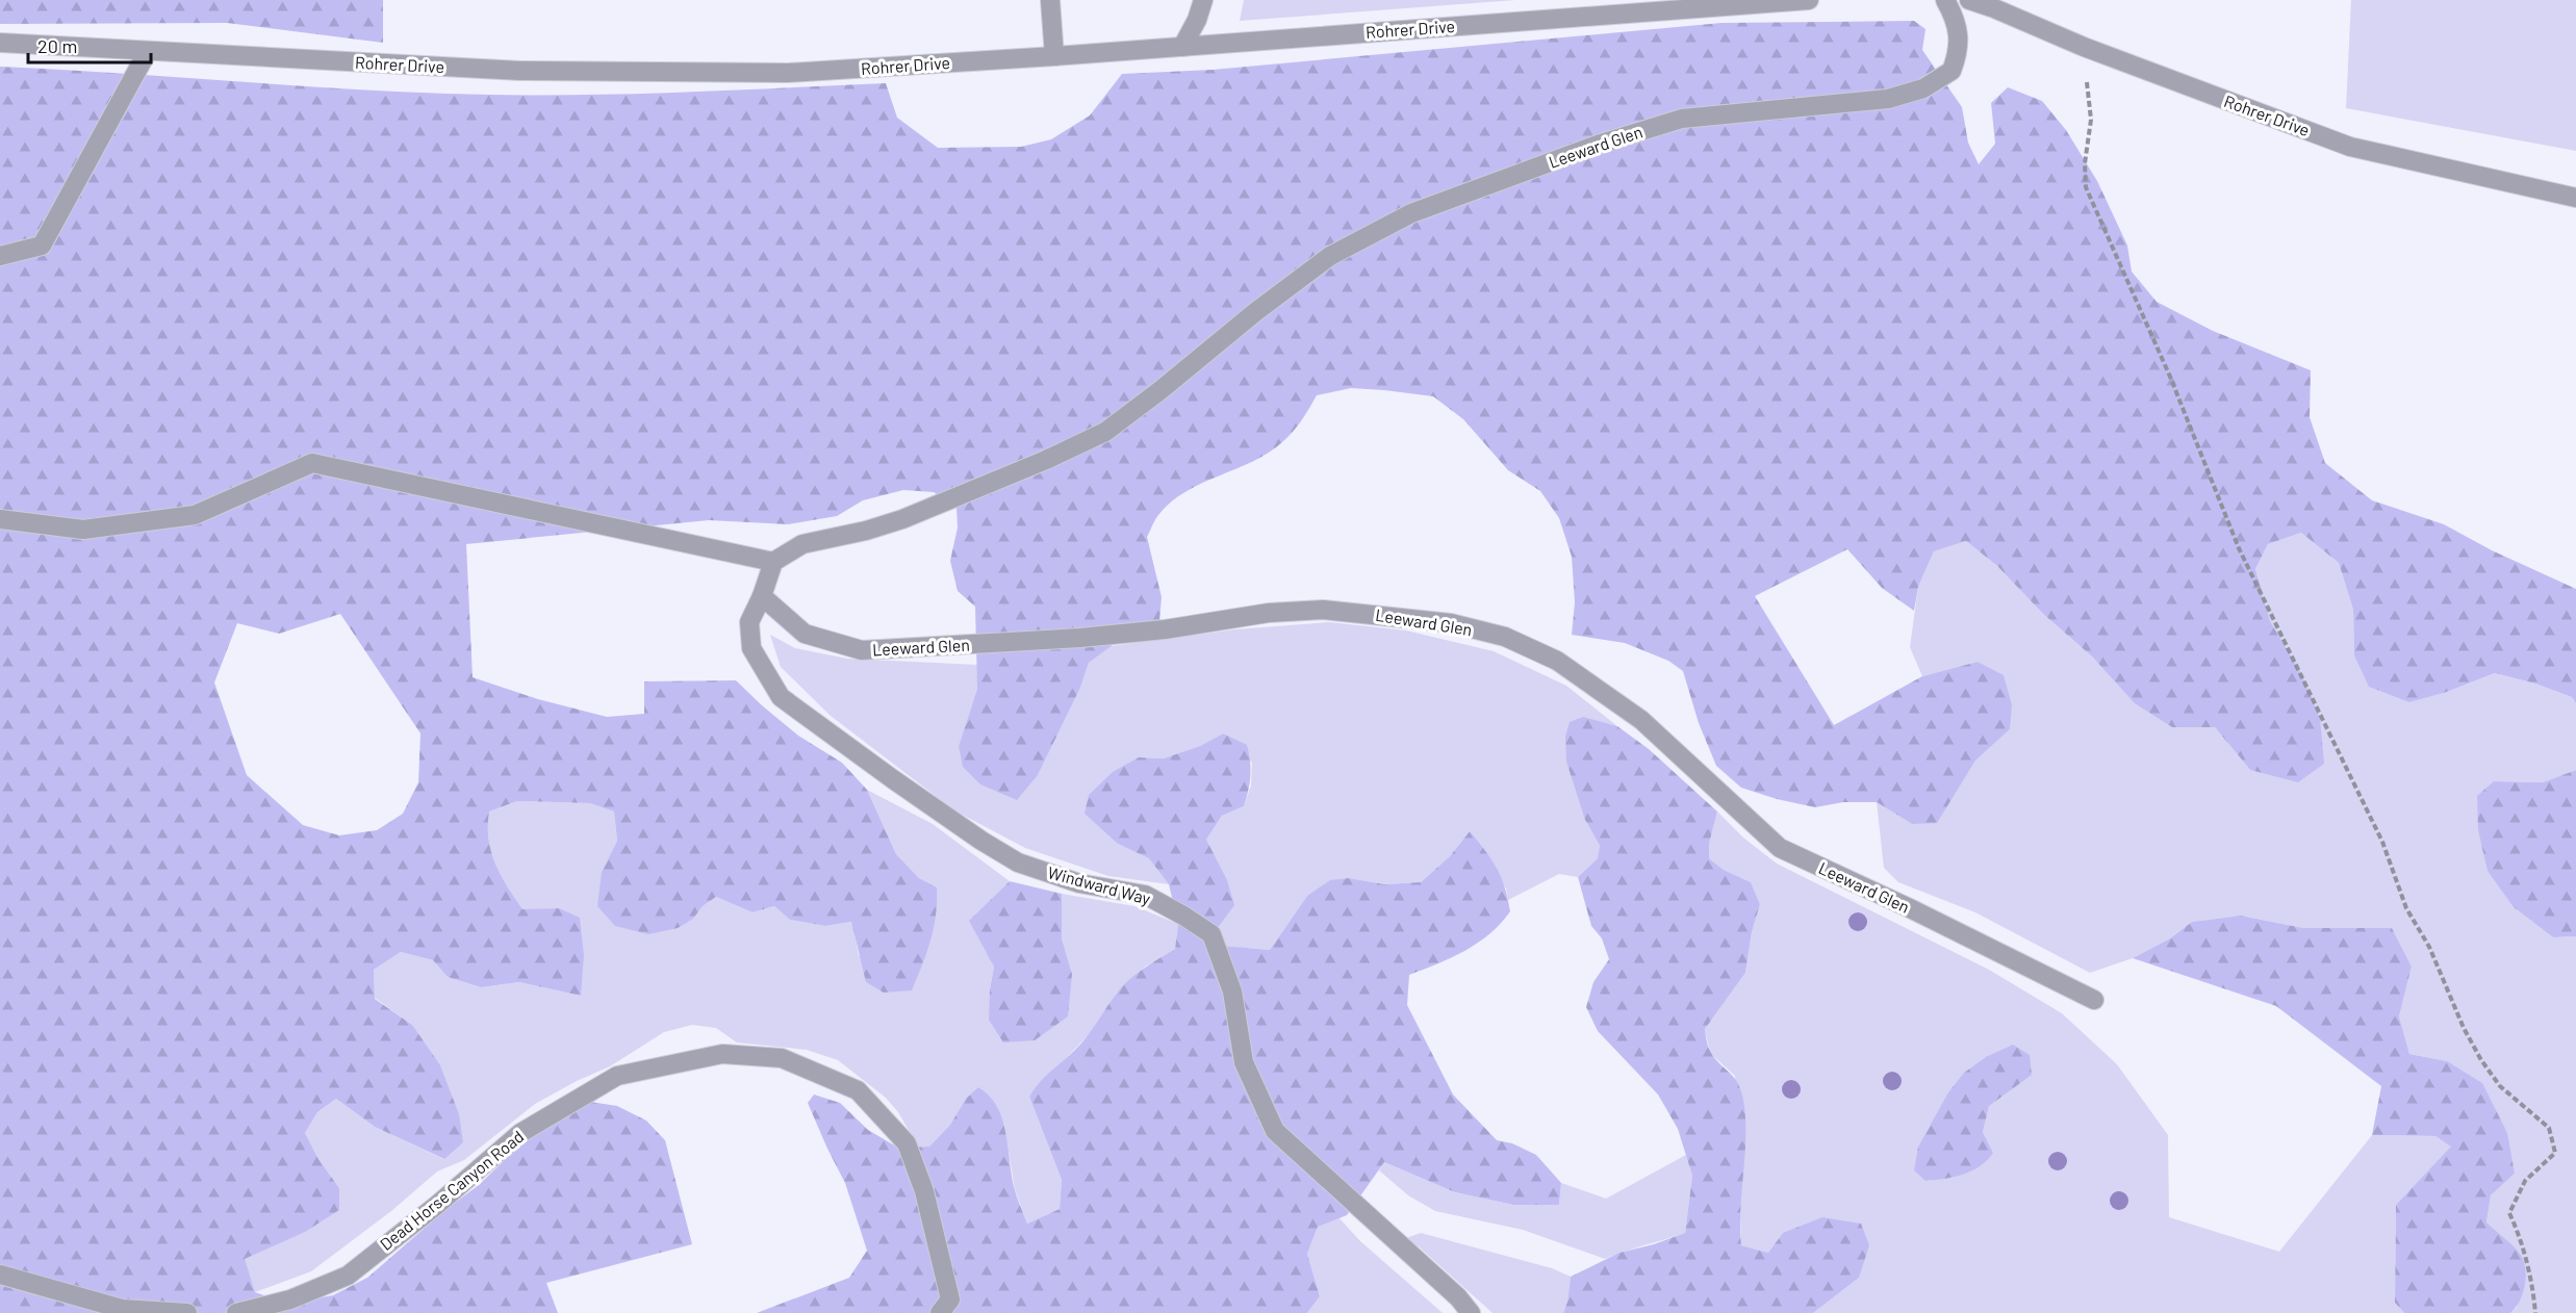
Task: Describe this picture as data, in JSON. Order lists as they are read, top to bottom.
{
  "streets": {
    "street": [
      "Rohrer Drive",
      "Leeward Glen",
      "Windward Way",
      "Dead Horse Canyon Road"
    ]
  },
  "crossings": [
    ["Leeward Glen", "Windward Way"]
  ],
  "scale_bar": "20 m"
}
